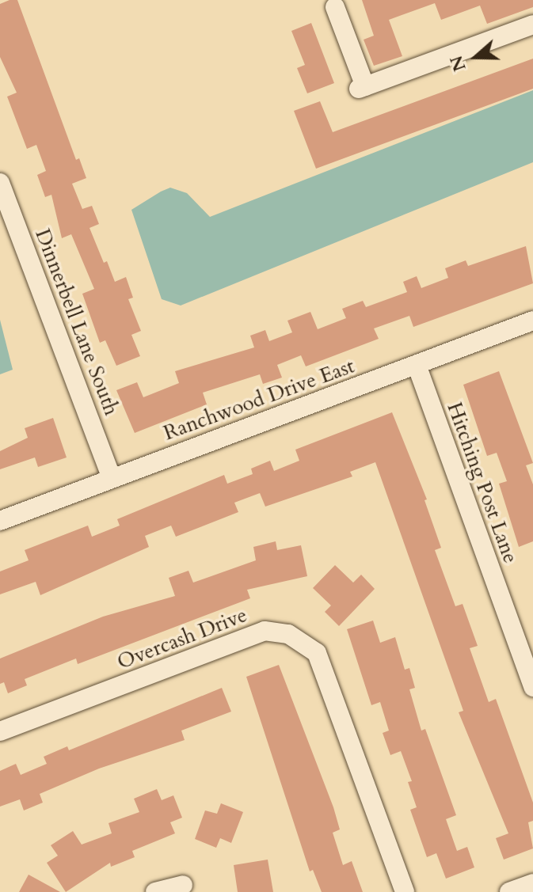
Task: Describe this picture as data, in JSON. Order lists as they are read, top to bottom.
{
  "streets": {
    "street": [
      "Dinnerbell Lane South",
      "Ranchwood Drive East",
      "Hitching Post Lane",
      "Overcash Drive"
    ]
  },
  "crossings": [
    ["Dinnerbell Lane South", "Ranchwood Drive East"],
    ["Ranchwood Drive East", "Hitching Post Lane"]
  ],
  "north": "left"
}
